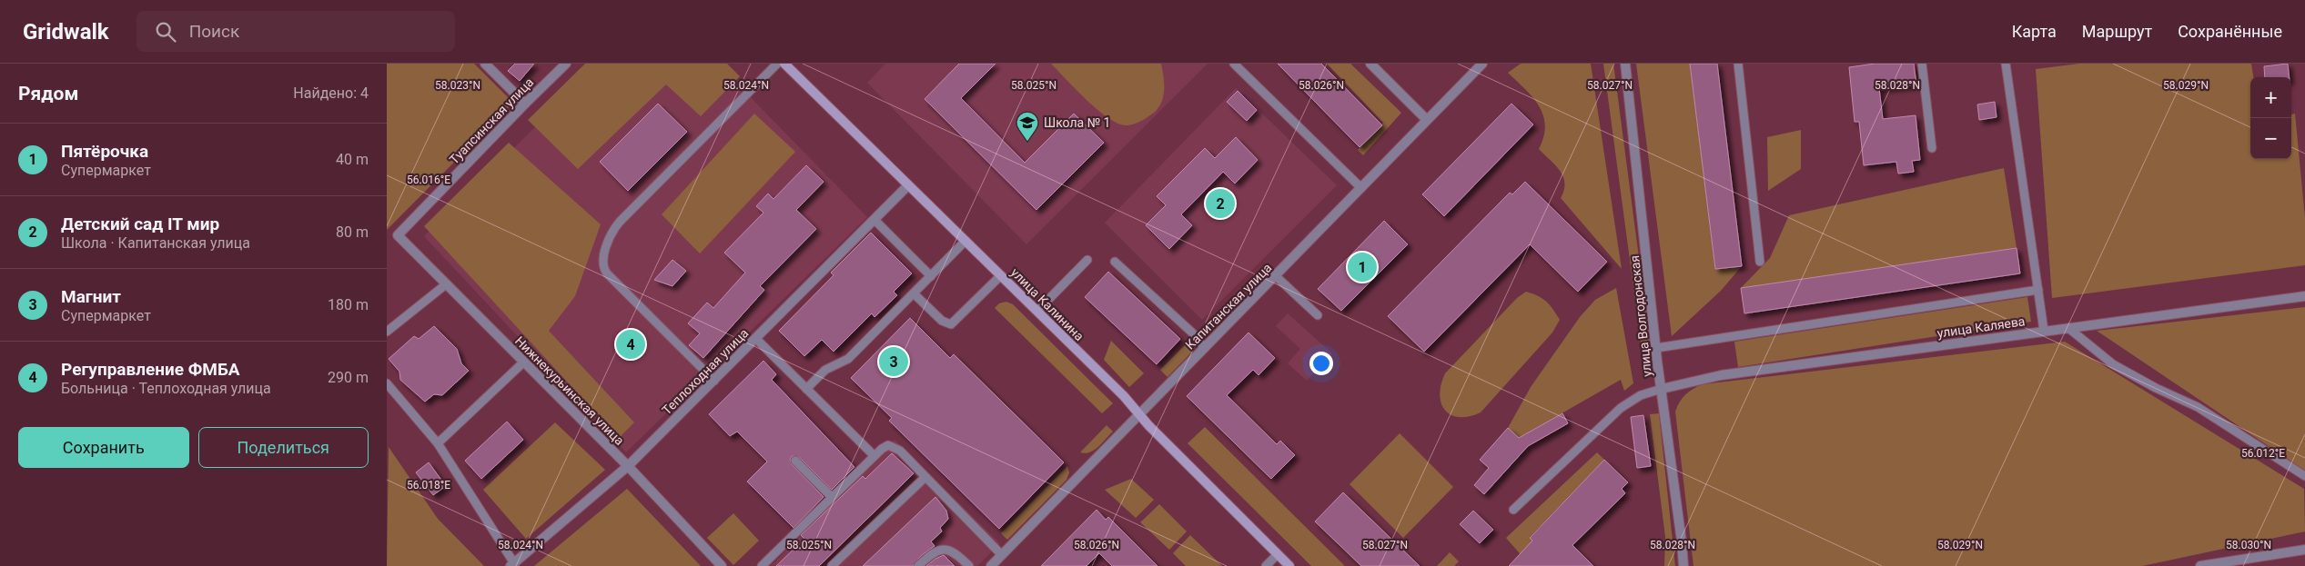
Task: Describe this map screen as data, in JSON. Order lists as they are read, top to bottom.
{
  "streets": {
    "main road": ["улица Калинина"],
    "street": [
      "Туапсинская улица",
      "Капитанская улица",
      "улица Волгодонская",
      "улица Каляева",
      "Теплоходная улица",
      "Нижнекурьинская улица"
    ]
  },
  "crossings": [
    ["Туапсинская улица", "Нижнекурьинская улица"],
    ["улица Калинина", "Капитанская улица"],
    ["улица Калинина", "Теплоходная улица"],
    ["улица Волгодонская", "улица Каляева"],
    ["Теплоходная улица", "Нижнекурьинская улица"]
  ],
  "places": {
    "school or university": ["Школа № 1"]
  },
  "page": {
    "header": "Gridwalk",
    "search": "Поиск",
    "nav": ["Карта", "Маршрут", "Сохранённые"],
    "heading": ["Рядом", "Найдено: 4"],
    "map_buttons": ["+", "−"],
    "list": [
      {
        "mark": "1",
        "name": "Пятёрочка",
        "note": "Супермаркет",
        "value": "40 m"
      },
      {
        "mark": "2",
        "name": "Детский сад IT мир",
        "note": "Школа · Капитанская улица",
        "value": "80 m"
      },
      {
        "mark": "3",
        "name": "Магнит",
        "note": "Супермаркет",
        "value": "180 m"
      },
      {
        "mark": "4",
        "name": "Регуправление ФМБА",
        "note": "Больница · Теплоходная улица",
        "value": "290 m"
      }
    ],
    "pins": [
      "2",
      "1",
      "4",
      "3"
    ],
    "buttons": ["Сохранить", "Поделиться"]
  },
  "coordinates": [
    "58.023°N",
    "58.024°N",
    "58.025°N",
    "58.026°N",
    "58.027°N",
    "58.029°N",
    "58.028°N",
    "56.016°E",
    "56.012°E",
    "56.018°E",
    "58.030°N"
  ]
}
